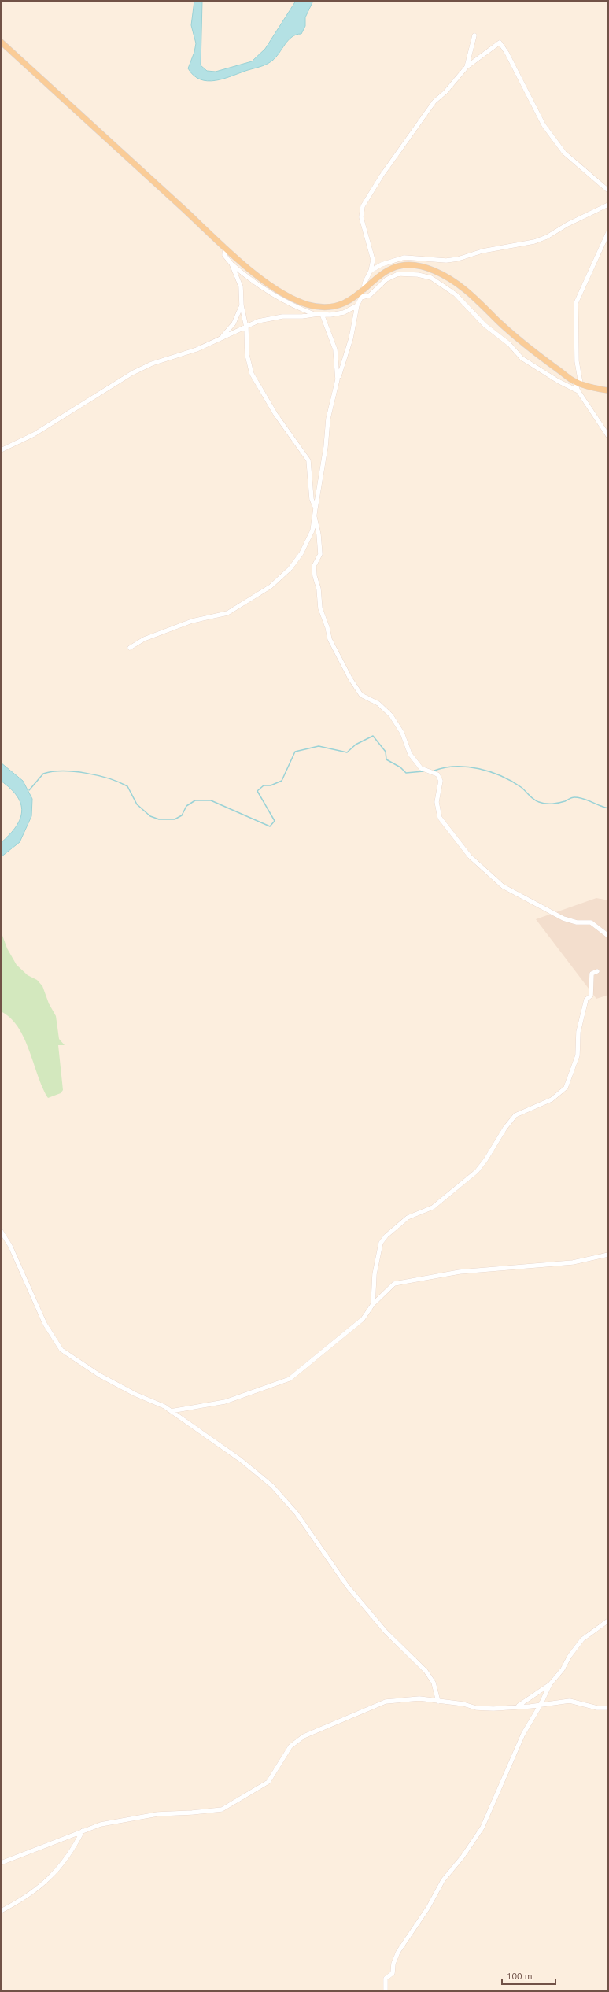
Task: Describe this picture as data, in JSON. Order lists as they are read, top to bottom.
{
  "scale_bar": "100 m"
}
